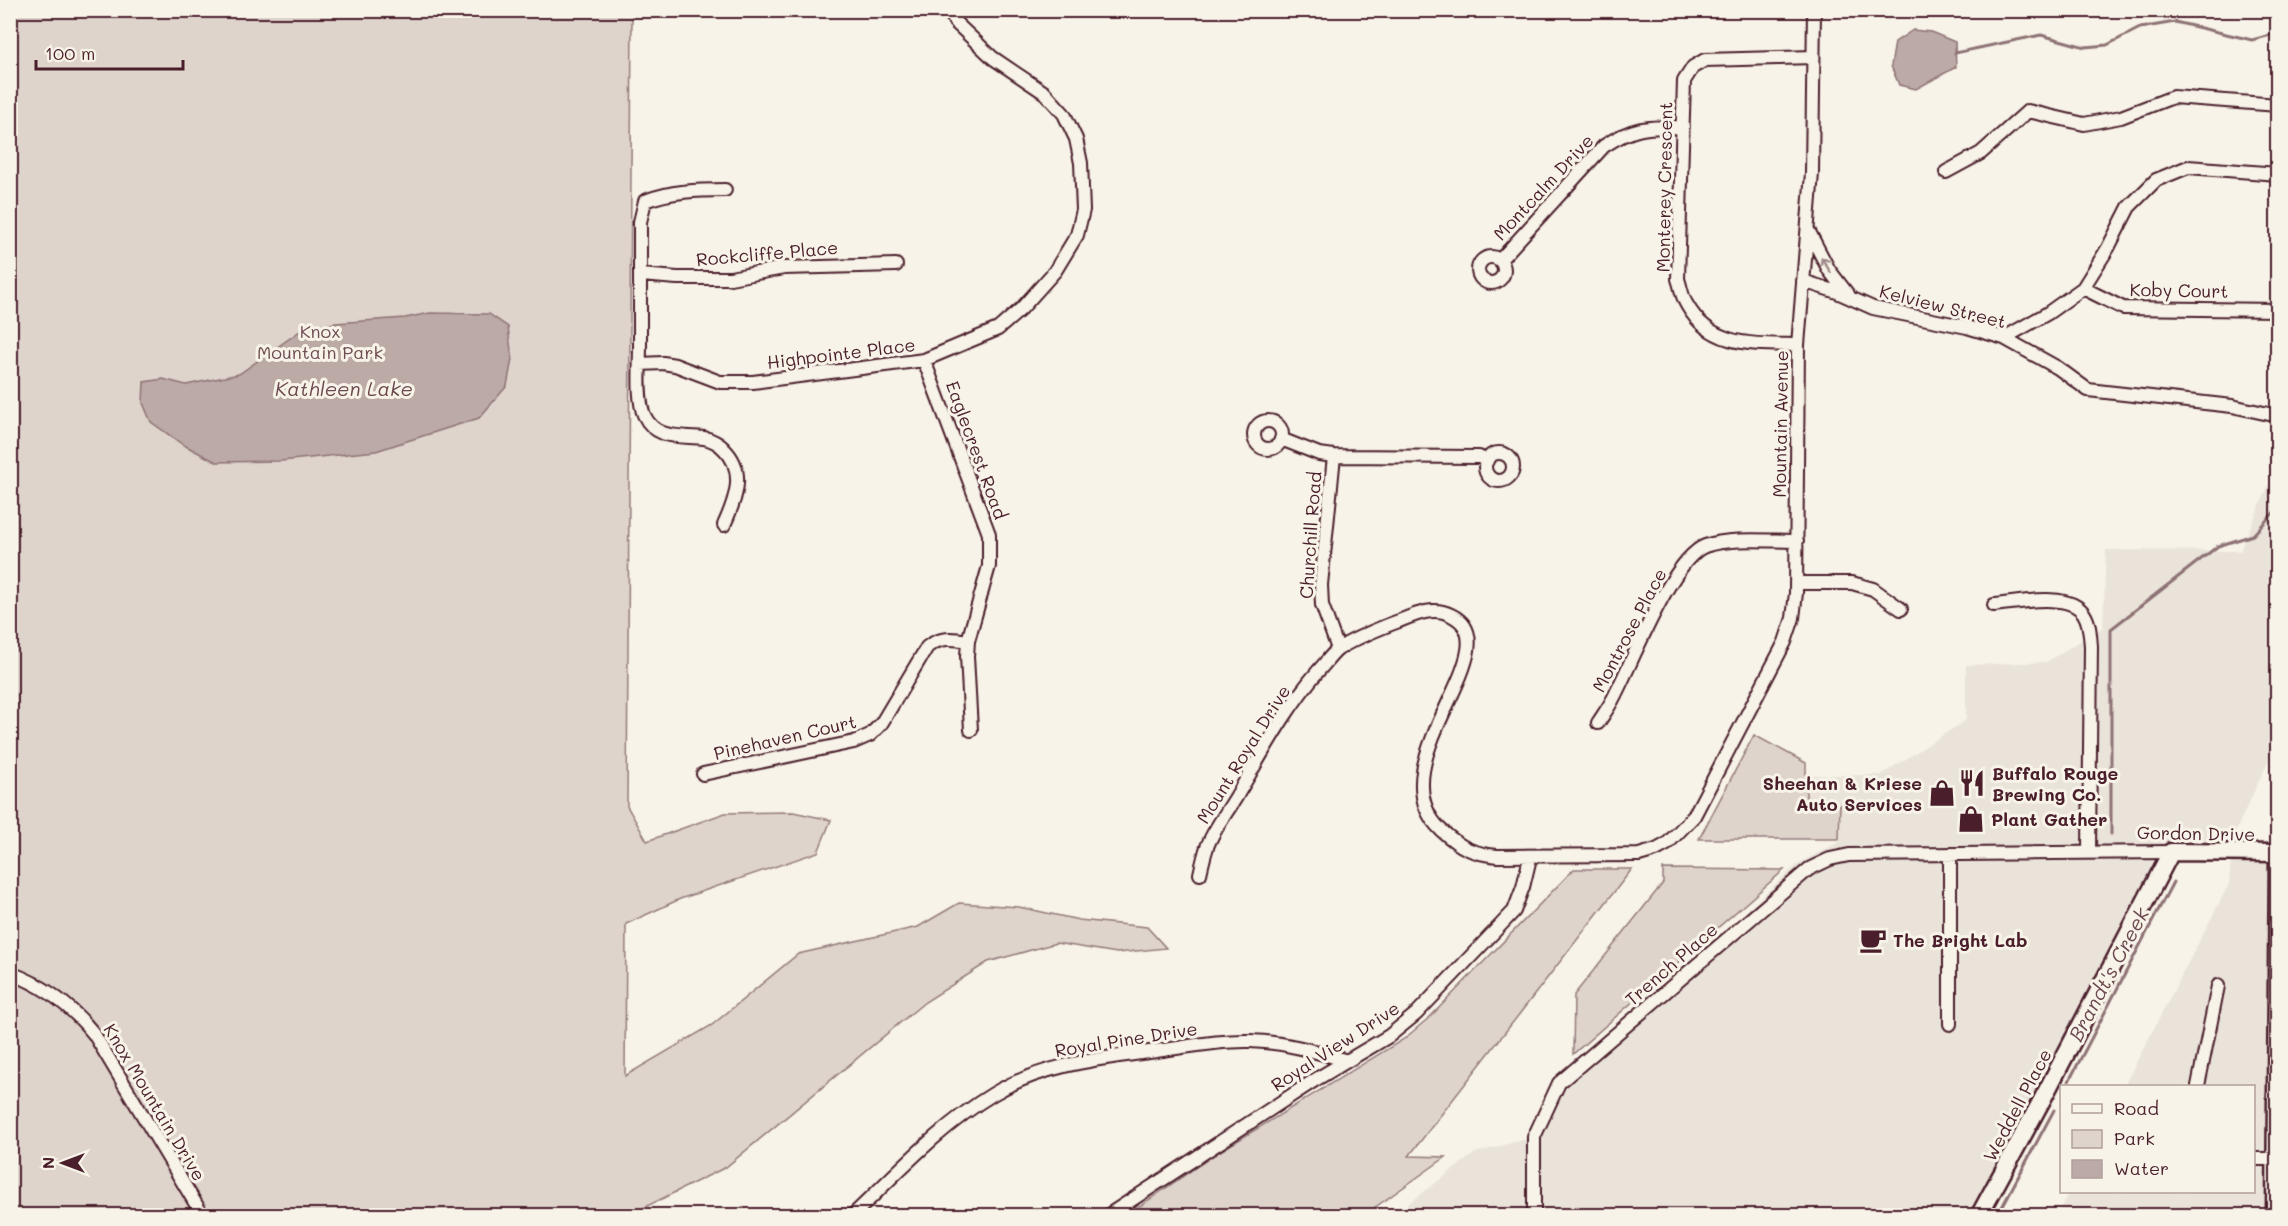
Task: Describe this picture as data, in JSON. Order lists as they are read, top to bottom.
{
  "streets": {
    "street": [
      "Montcalm Drive",
      "Monterey Crescent",
      "Rockcliffe Place",
      "Koby Court",
      "Kelview Street",
      "Highpointe Place",
      "Mountain Avenue",
      "Eaglecrest Road",
      "Churchill Road",
      "Montrose Place",
      "Pinehaven Court",
      "Mount Royal Drive",
      "Gordon Drive",
      "Trench Place",
      "Royal Pine Drive",
      "Royal View Drive",
      "Knox Mountain Drive",
      "Weddell Place"
    ]
  },
  "crossings": [
    ["Montcalm Drive", "Monterey Crescent"],
    ["Monterey Crescent", "Mountain Avenue"],
    ["Kelview Street", "Mountain Avenue"],
    ["Highpointe Place", "Eaglecrest Road"],
    ["Mountain Avenue", "Montrose Place"],
    ["Mountain Avenue", "Mount Royal Drive"],
    ["Eaglecrest Road", "Pinehaven Court"],
    ["Churchill Road", "Mount Royal Drive"],
    ["Mount Royal Drive", "Royal View Drive"],
    ["Gordon Drive", "Trench Place"],
    ["Gordon Drive", "Weddell Place"],
    ["Royal Pine Drive", "Royal View Drive"]
  ],
  "water": ["Kathleen Lake", "Brandt's Creek"],
  "parks": ["Knox Mountain Park"],
  "places": {
    "restaurant": ["Buffalo Rouge Brewing Co."],
    "shop": ["Sheehan & Kriese Auto Services", "Plant Gather"],
    "cafe": ["The Bright Lab"]
  },
  "legend": ["Road", "Park", "Water"],
  "scale_bar": "100 m",
  "north": "left"
}
